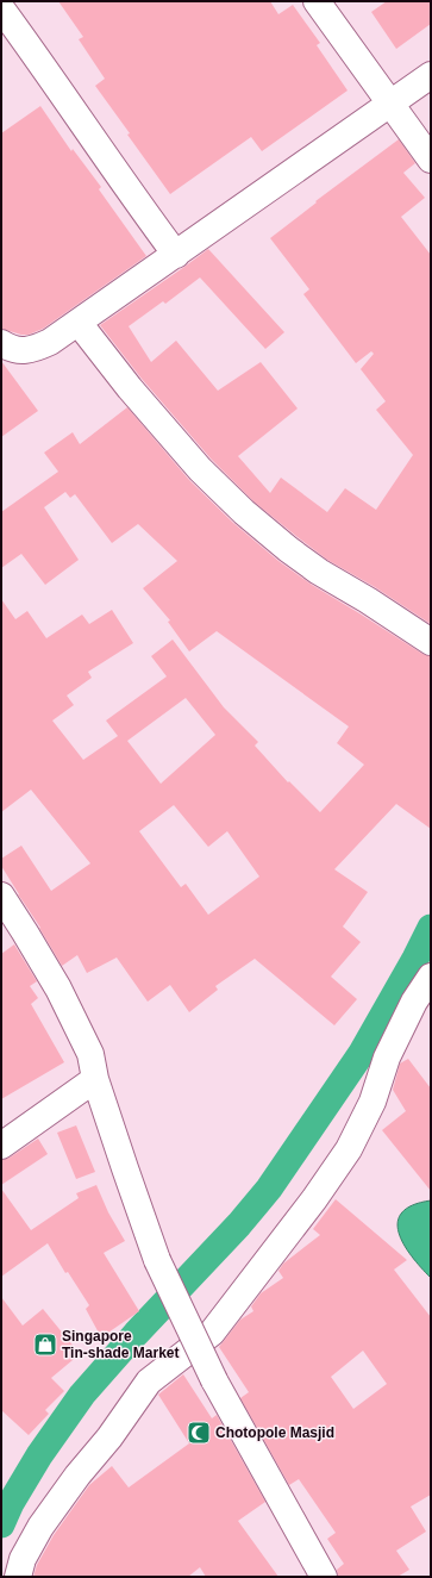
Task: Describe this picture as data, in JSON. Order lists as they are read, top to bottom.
{
  "places": {
    "shop": ["Singapore Tin-shade Market"],
    "mosque": ["Chotopole Masjid"]
  }
}
